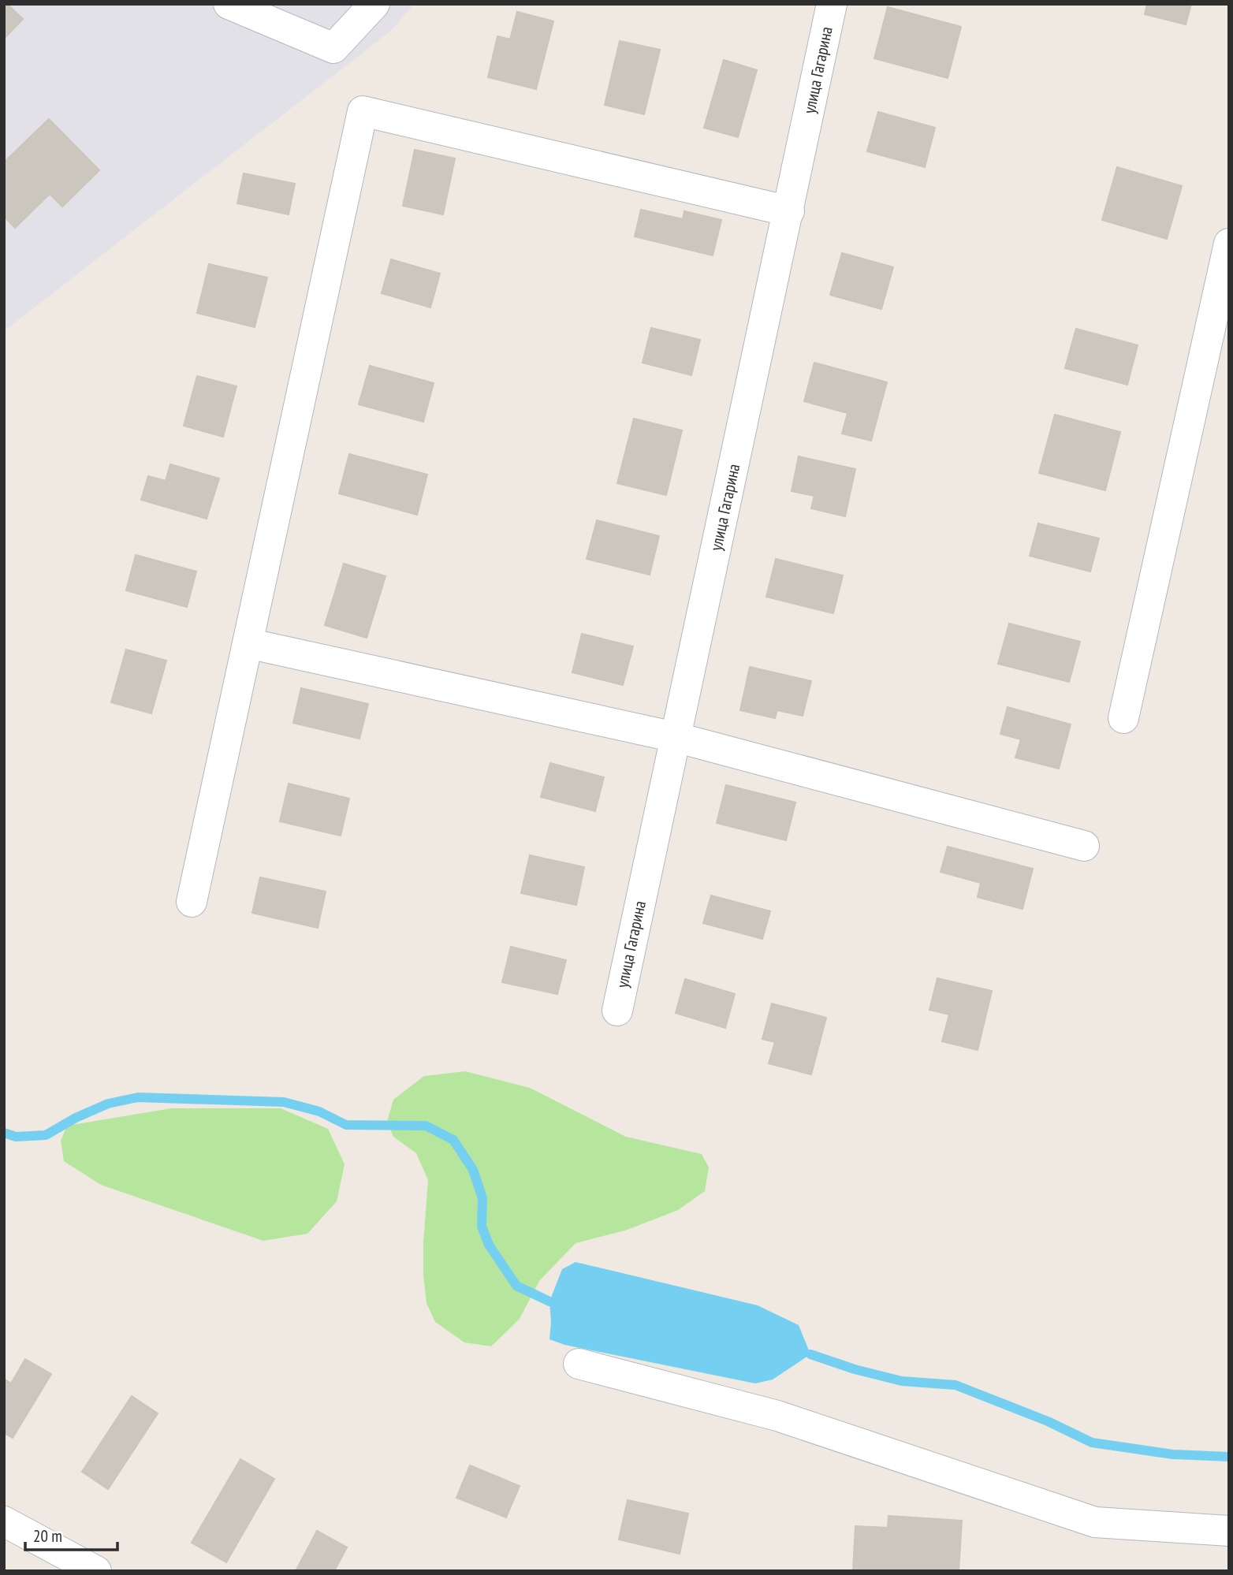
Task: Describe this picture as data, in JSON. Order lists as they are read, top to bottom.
{
  "streets": {
    "street": ["улица Гагарина"]
  },
  "scale_bar": "20 m"
}
